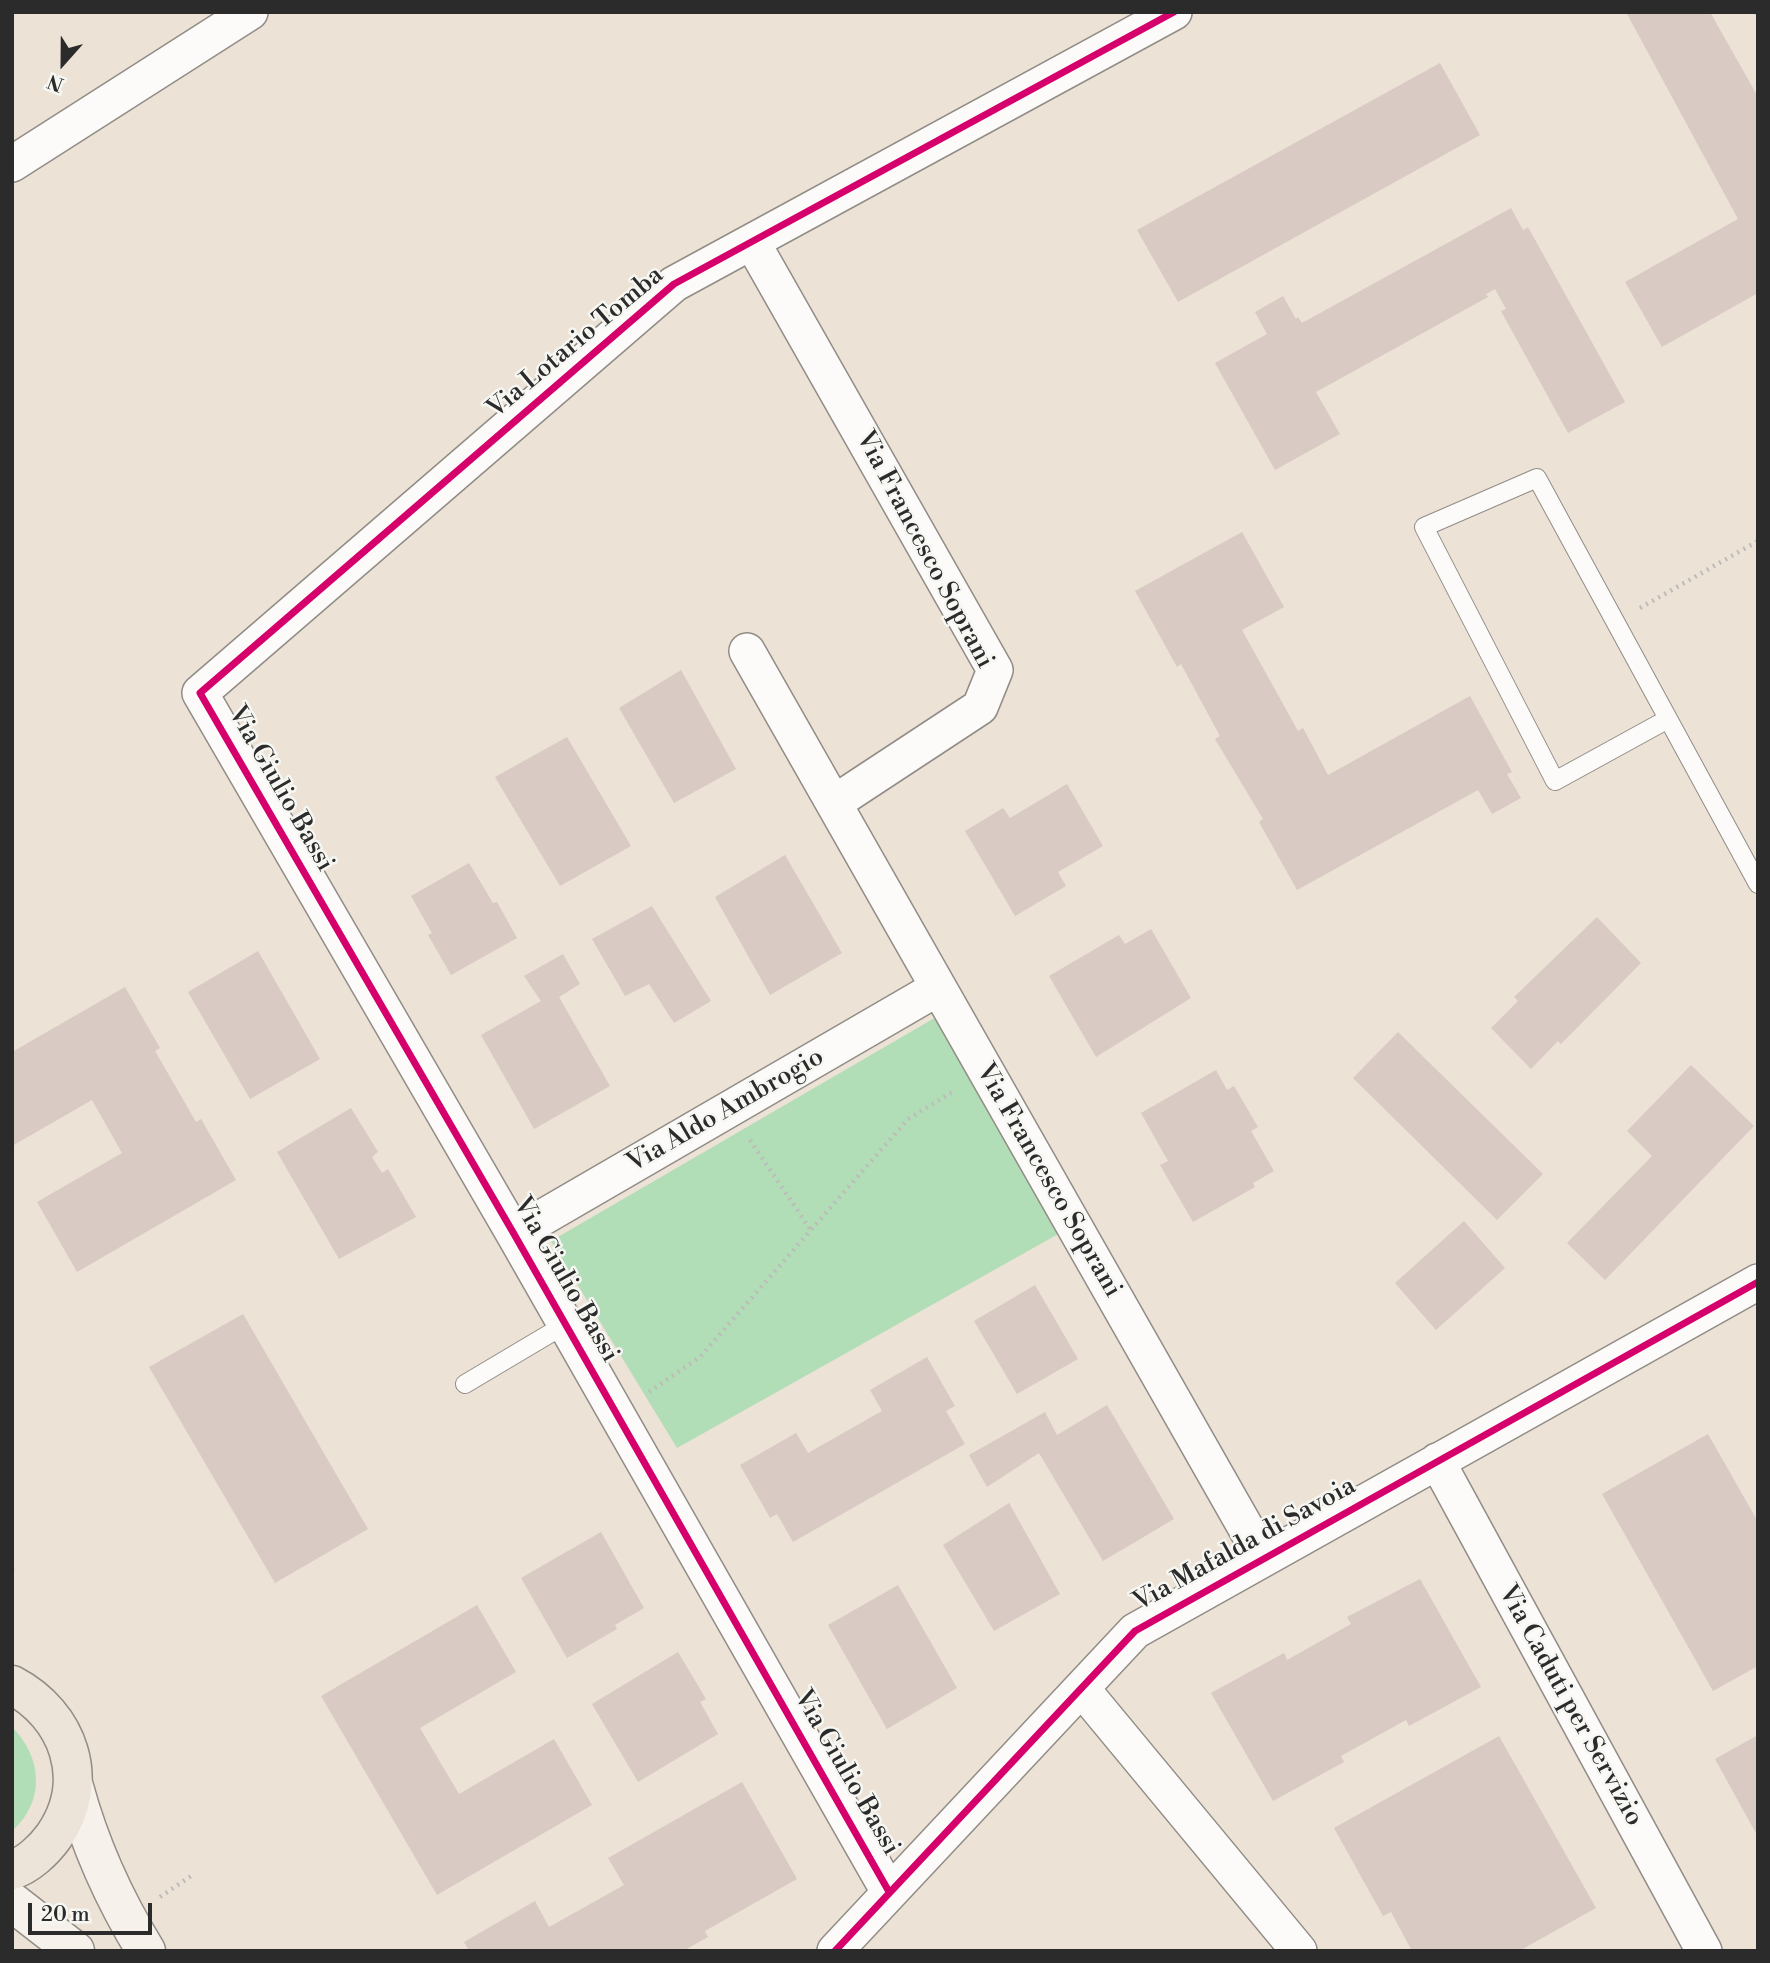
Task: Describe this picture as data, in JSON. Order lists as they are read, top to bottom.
{
  "streets": {
    "street": [
      "Via Lotario Tomba",
      "Via Francesco Soprani",
      "Via Giulio Bassi",
      "Via Aldo Ambrogio",
      "Via Mafalda di Savoia",
      "Via Caduti per Servizio"
    ]
  },
  "crossings": [
    ["Via Lotario Tomba", "Via Francesco Soprani"],
    ["Via Lotario Tomba", "Via Giulio Bassi"],
    ["Via Francesco Soprani", "Via Aldo Ambrogio"],
    ["Via Francesco Soprani", "Via Mafalda di Savoia"],
    ["Via Giulio Bassi", "Via Aldo Ambrogio"],
    ["Via Giulio Bassi", "Via Mafalda di Savoia"],
    ["Via Mafalda di Savoia", "Via Caduti per Servizio"]
  ],
  "scale_bar": "20 m",
  "north": "bottom"
}
